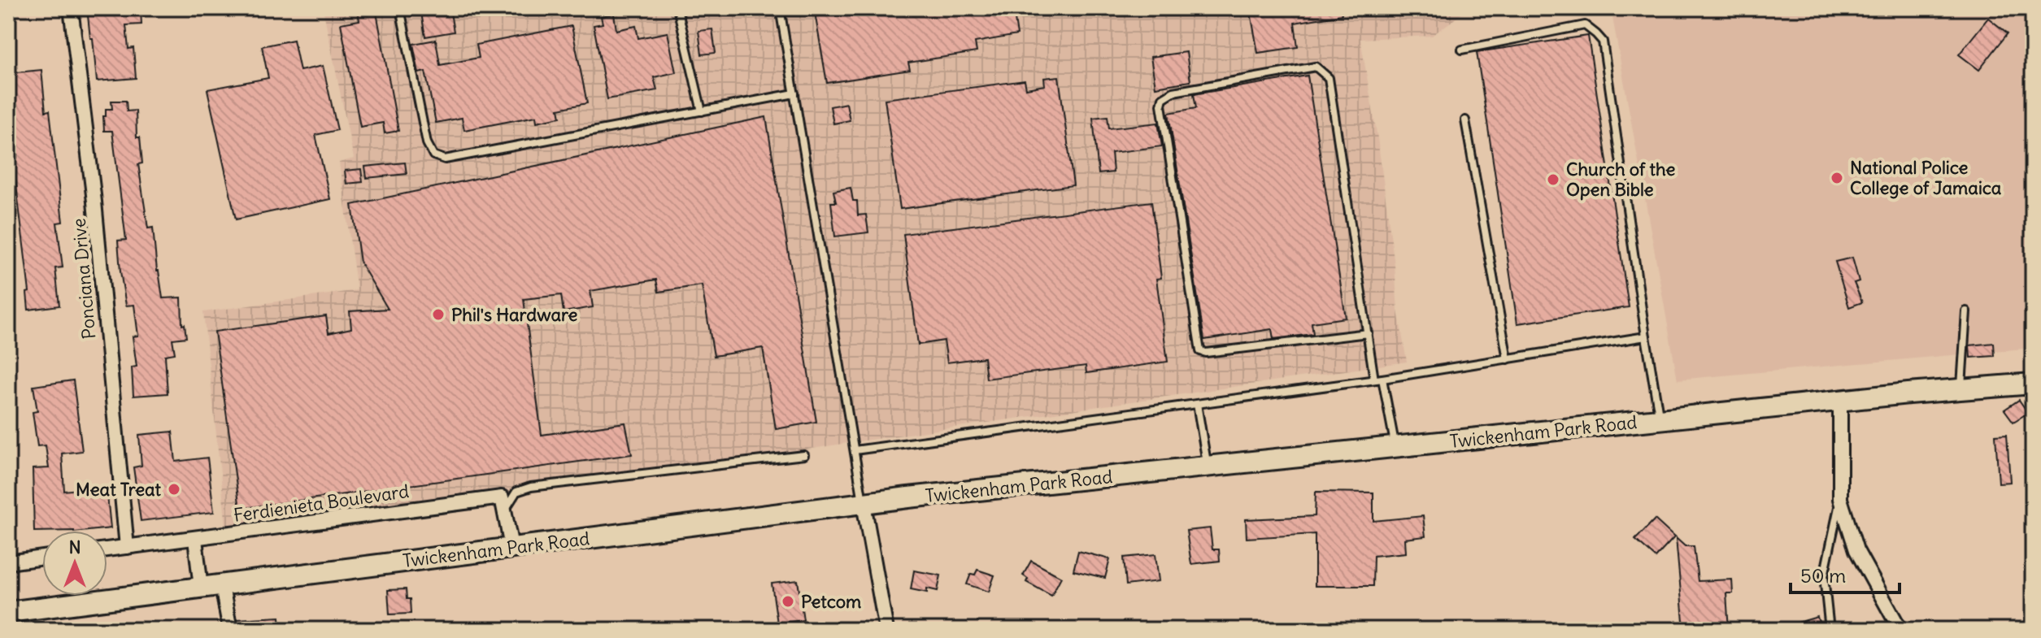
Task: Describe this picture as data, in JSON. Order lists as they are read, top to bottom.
{
  "streets": {
    "main road": ["Twickenham Park Road"],
    "street": ["Ponciana Drive", "Ferdienieta Boulevard"]
  },
  "crossings": [
    ["Ponciana Drive", "Ferdienieta Boulevard"]
  ],
  "places": [
    "National Police College of Jamaica",
    "Church of the Open Bible",
    "Phil's Hardware",
    "Meat Treat",
    "Petcom"
  ],
  "scale_bar": "50 m",
  "north": "top"
}
